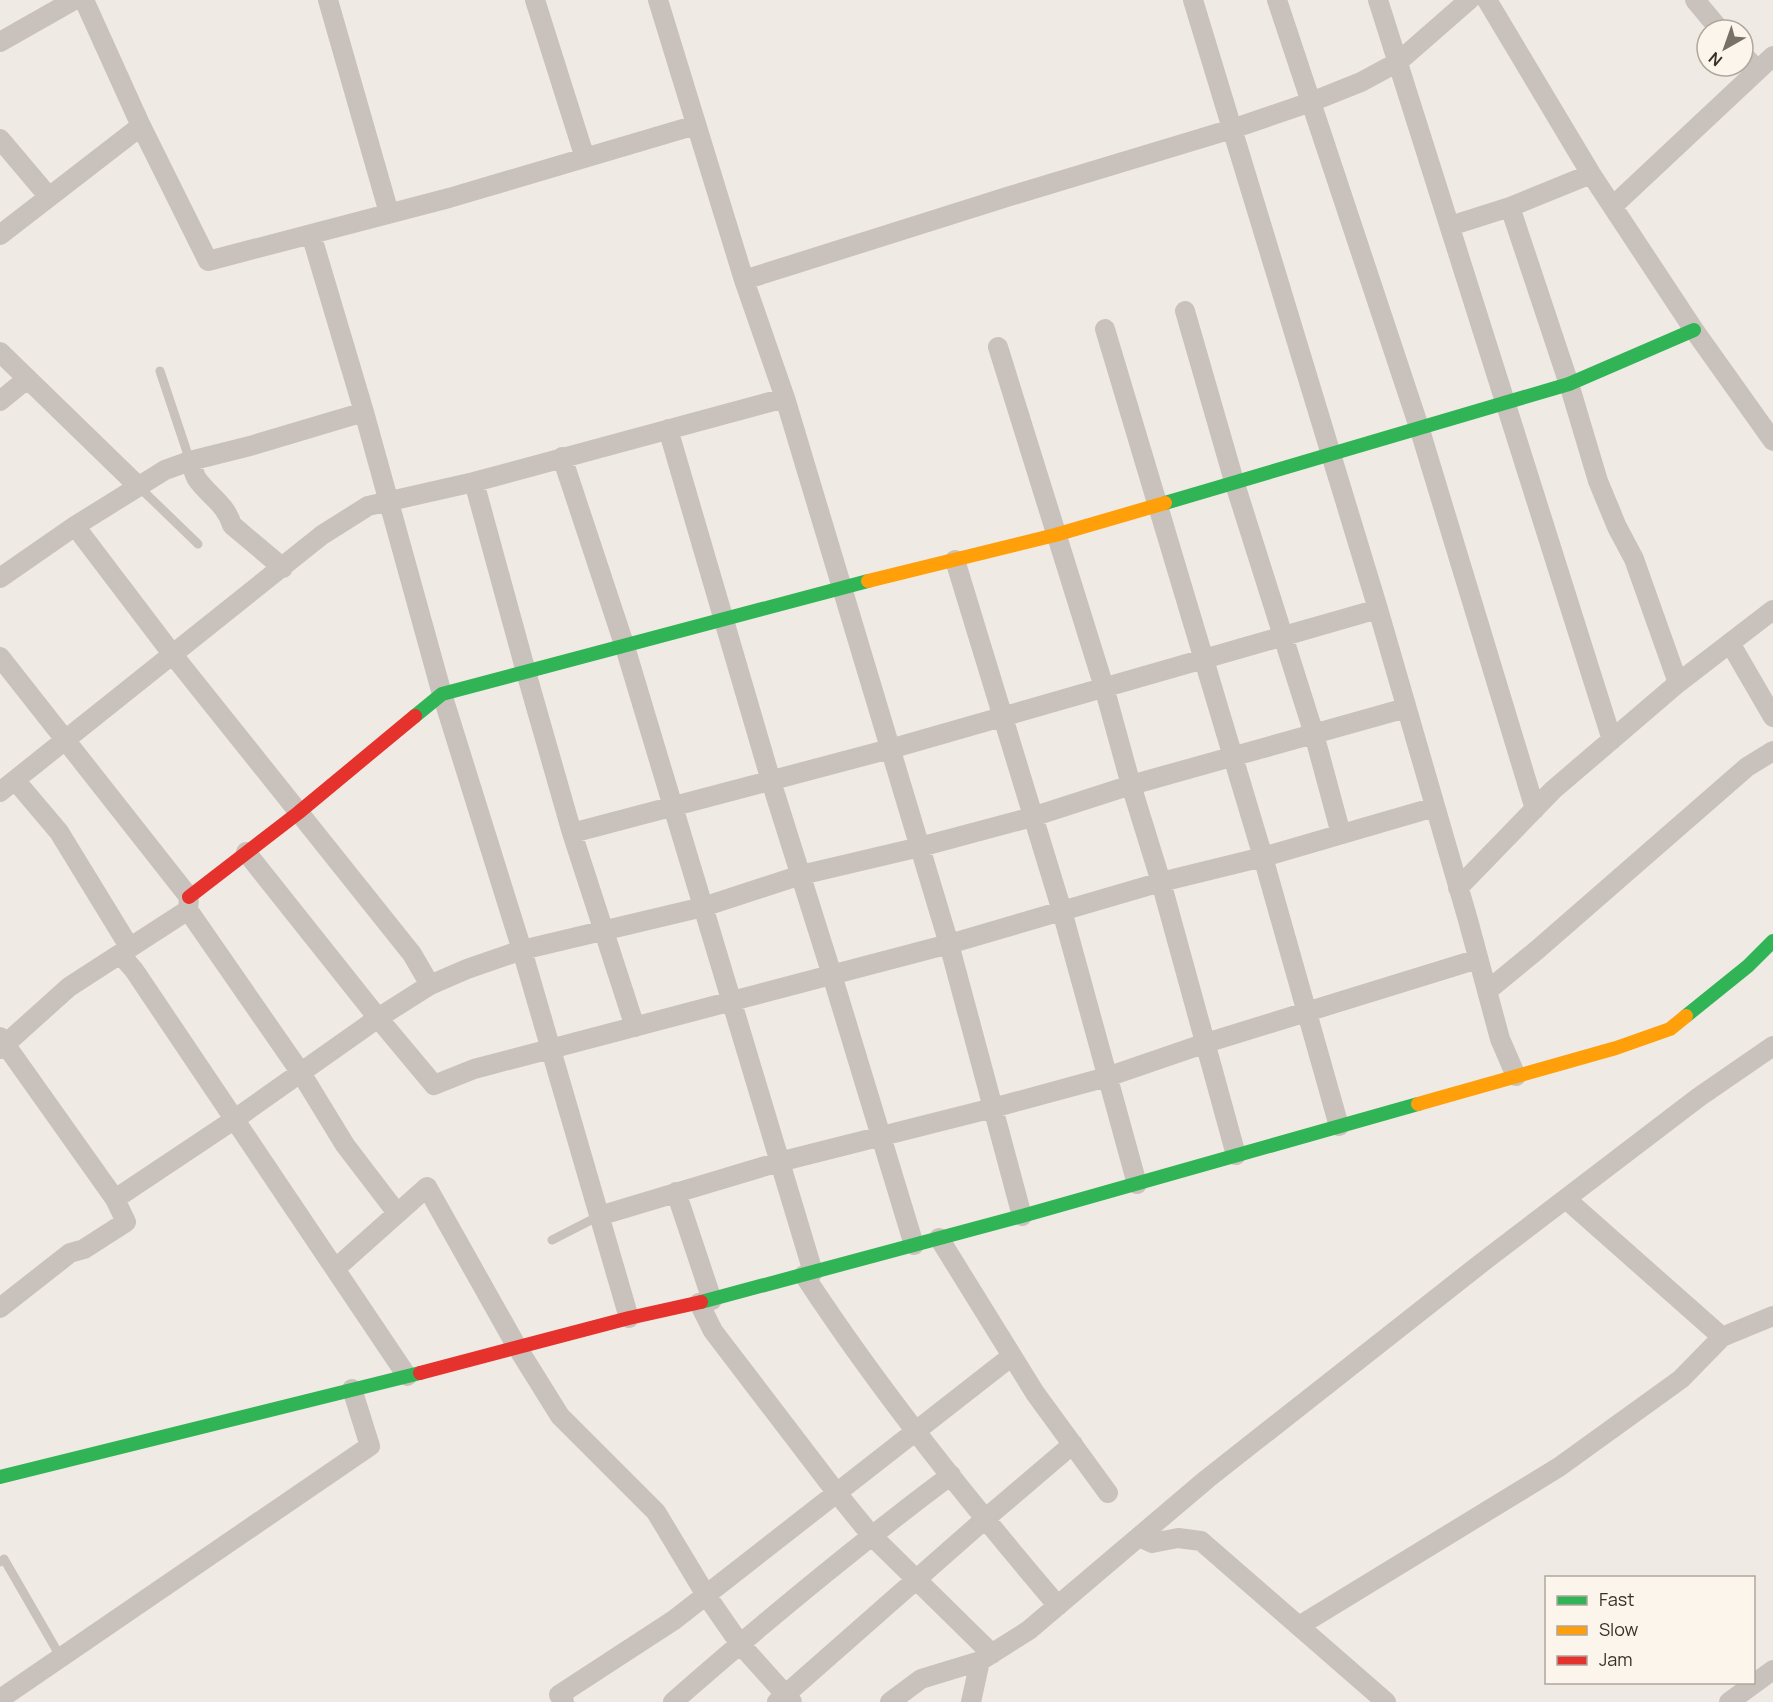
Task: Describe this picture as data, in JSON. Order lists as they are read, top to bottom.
{
  "legend": ["Fast", "Slow", "Jam"],
  "north": "bottom left"
}
